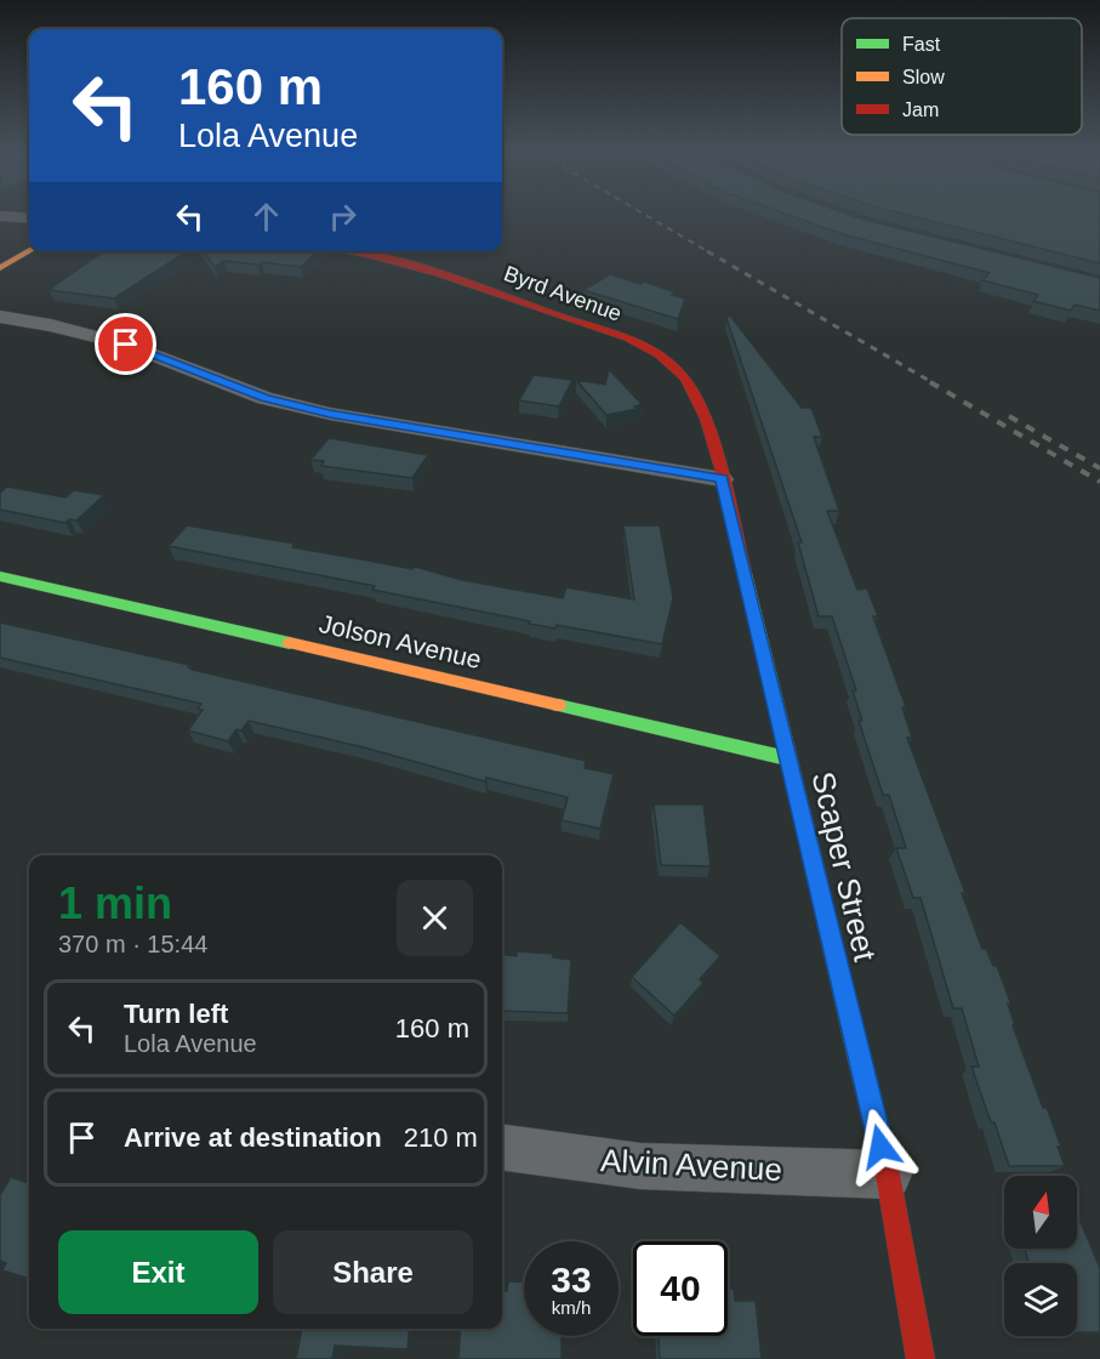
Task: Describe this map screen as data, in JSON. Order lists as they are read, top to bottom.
{
  "streets": {
    "street": [
      "Byrd Avenue",
      "Jolson Avenue",
      "Scaper Street",
      "Alvin Avenue"
    ]
  },
  "crossings": [
    ["Byrd Avenue", "Scaper Street"],
    ["Jolson Avenue", "Scaper Street"],
    ["Scaper Street", "Alvin Avenue"]
  ],
  "legend": ["Fast", "Slow", "Jam"],
  "north": "top",
  "page": {
    "turn": ["160 m", "Lola Avenue"],
    "heading": ["1 min", "370 m · 15:44"],
    "list": [
      {
        "name": "Turn left",
        "note": "Lola Avenue",
        "value": "160 m"
      },
      {
        "name": "Arrive at destination",
        "value": "210 m"
      }
    ],
    "buttons": ["Exit", "Share"],
    "speed": "33 km/h",
    "limit": "40"
  }
}
